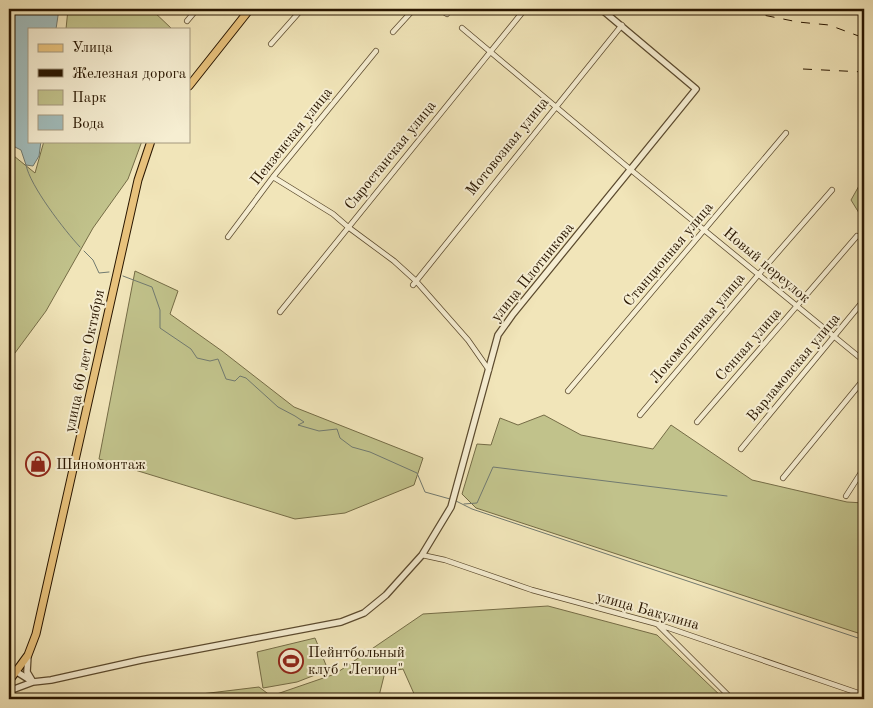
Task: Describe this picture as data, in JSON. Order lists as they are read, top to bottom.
{
  "streets": {
    "main road": ["улица 60 лет Октября"],
    "street": [
      "Пензенская улица",
      "Мотовозная улица",
      "Сыростанская улица",
      "Станционная улица",
      "Новый переулок",
      "улица Плотникова",
      "Локомотивная улица",
      "Сенная улица",
      "Варламовская улица",
      "улица Бакулина"
    ]
  },
  "crossings": [
    ["Мотовозная улица", "Новый переулок"],
    ["Мотовозная улица", "улица Плотникова"],
    ["Сыростанская улица", "Новый переулок"],
    ["Станционная улица", "Новый переулок"],
    ["Новый переулок", "улица Плотникова"],
    ["Новый переулок", "Локомотивная улица"],
    ["Новый переулок", "Сенная улица"],
    ["Новый переулок", "Варламовская улица"],
    ["улица Плотникова", "улица Бакулина"]
  ],
  "places": {
    "shop": ["Шиномонтаж"],
    "sports": ["Пейнтбольный клуб \"Легион\""]
  },
  "legend": [
    "Улица",
    "Железная дорога",
    "Парк",
    "Вода"
  ]
}
